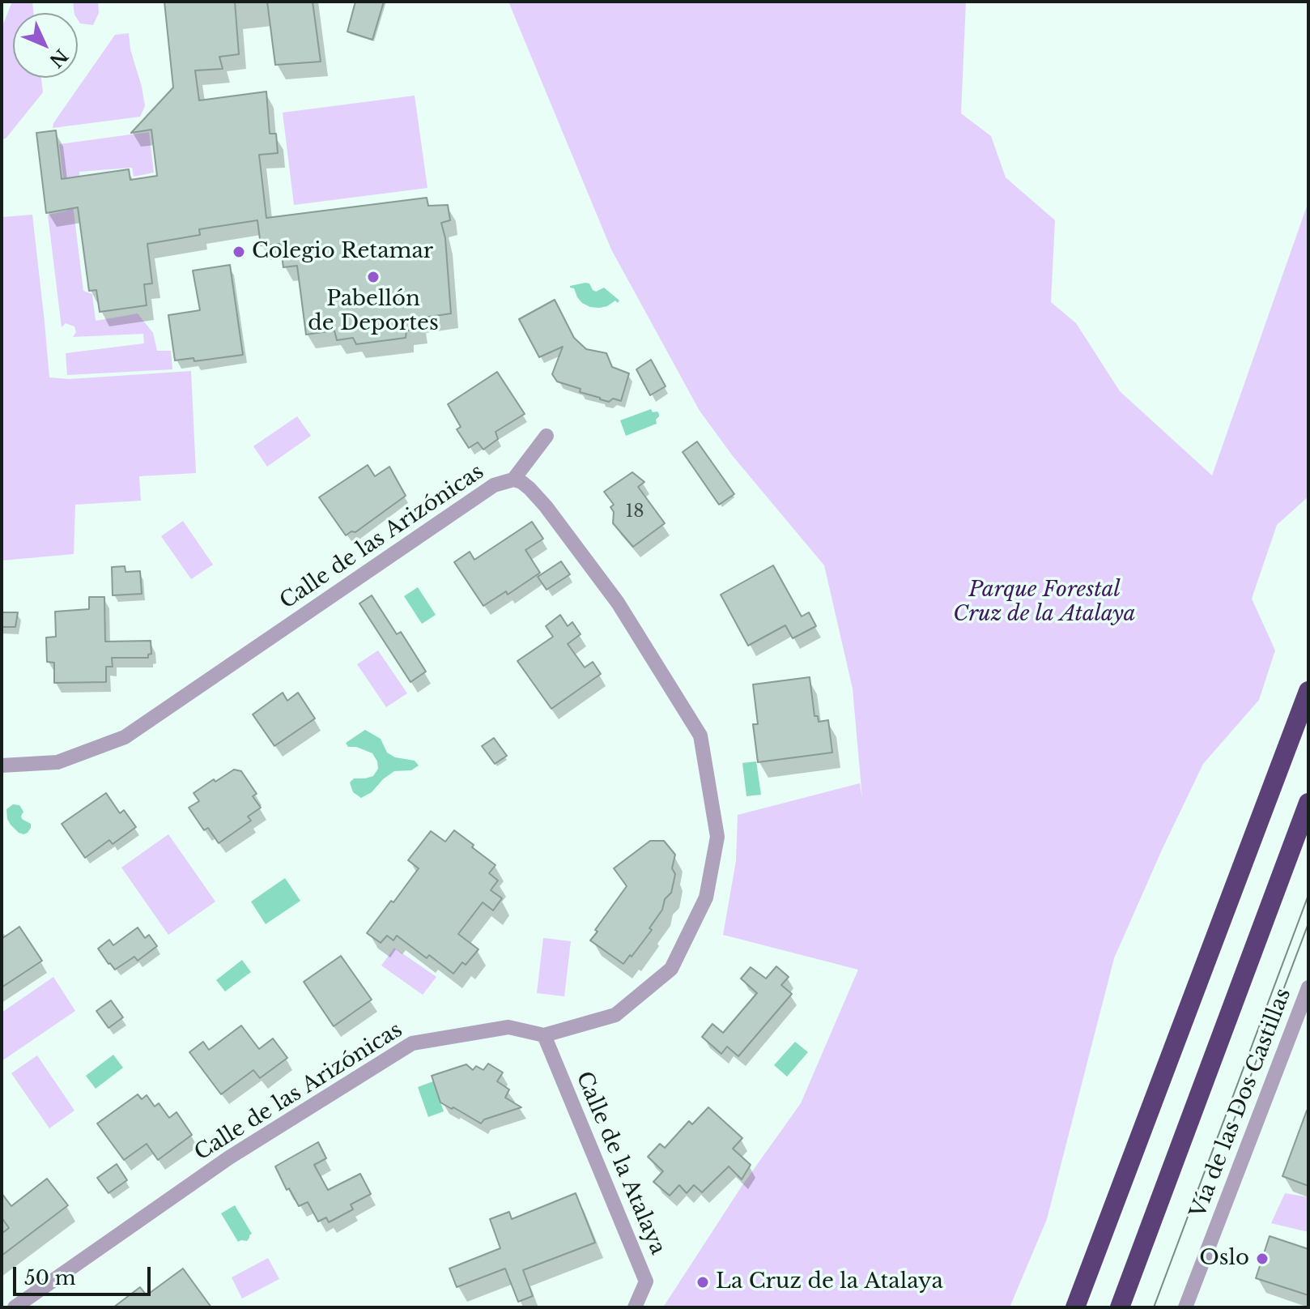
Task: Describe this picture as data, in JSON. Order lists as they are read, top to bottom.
{
  "streets": {
    "street": ["Calle de las Arizónicas", "Vía de las Dos Castillas", "Calle de la Atalaya"]
  },
  "crossings": [
    ["Calle de las Arizónicas", "Calle de la Atalaya"]
  ],
  "parks": ["Parque Forestal Cruz de la Atalaya"],
  "places": [
    "Colegio Retamar",
    "Pabellón de Deportes",
    "Oslo",
    "La Cruz de la Atalaya"
  ],
  "house_numbers": ["18"],
  "scale_bar": "50 m",
  "north": "bottom right"
}
